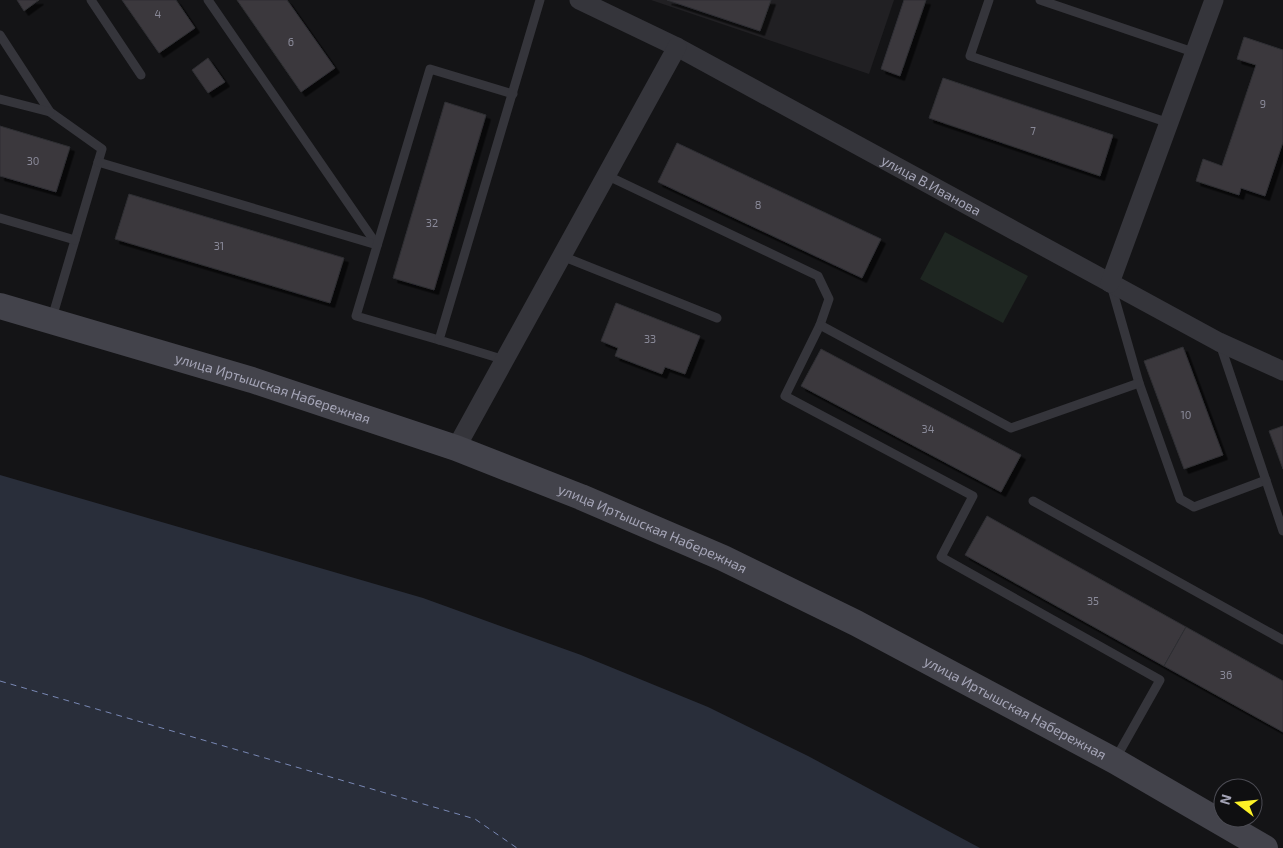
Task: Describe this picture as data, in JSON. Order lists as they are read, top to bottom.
{
  "streets": {
    "main road": ["улица Иртышская Набережная"],
    "street": ["улица В.Иванова"]
  },
  "house_numbers": [
    "4",
    "6",
    "9",
    "7",
    "30",
    "8",
    "32",
    "31",
    "33",
    "10",
    "34",
    "35",
    "36"
  ],
  "north": "left"
}
